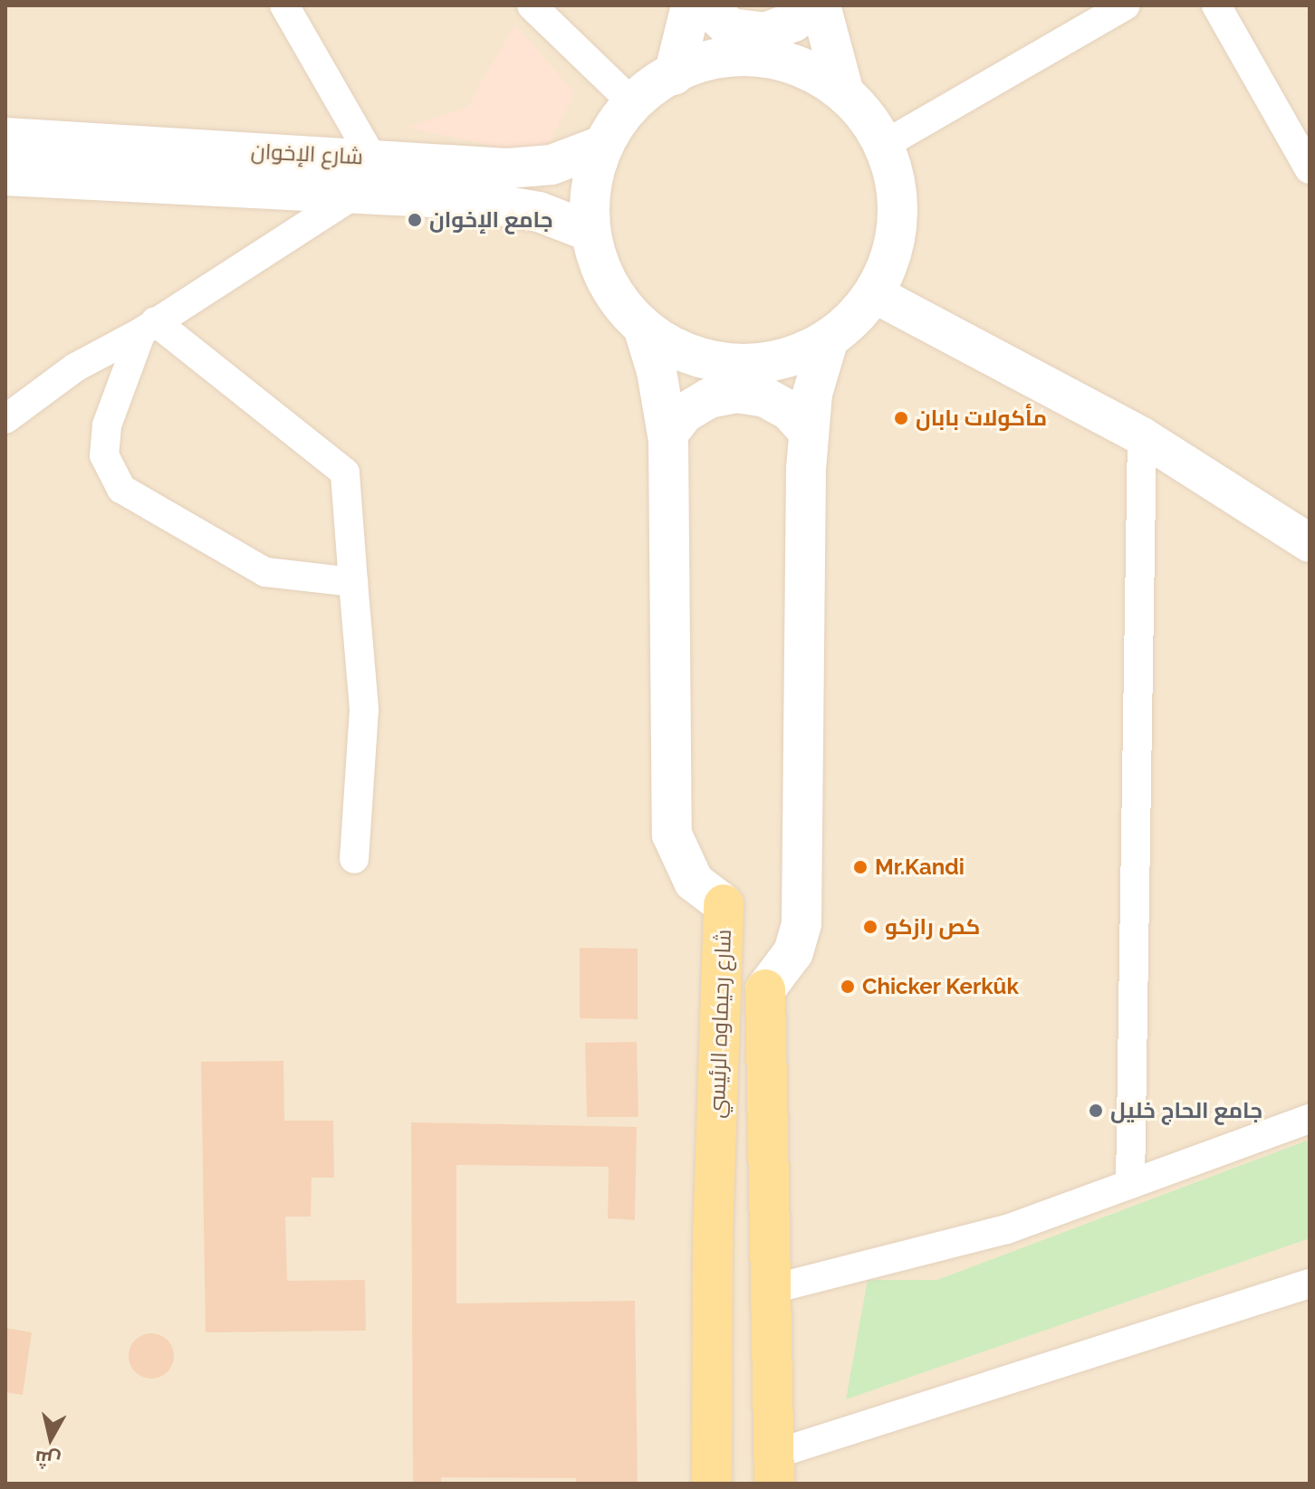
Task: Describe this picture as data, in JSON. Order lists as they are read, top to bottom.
{
  "streets": {
    "main road": ["شارع الإخوان", "شارع رحيماوه الرئيسي"]
  },
  "places": [
    "جامع الإخوان",
    "مأكولات بابان",
    "Mr.Kandi",
    "كص رازكو",
    "Chicker Kerkûk",
    "جامع الحاج خليل"
  ],
  "north": "bottom"
}
